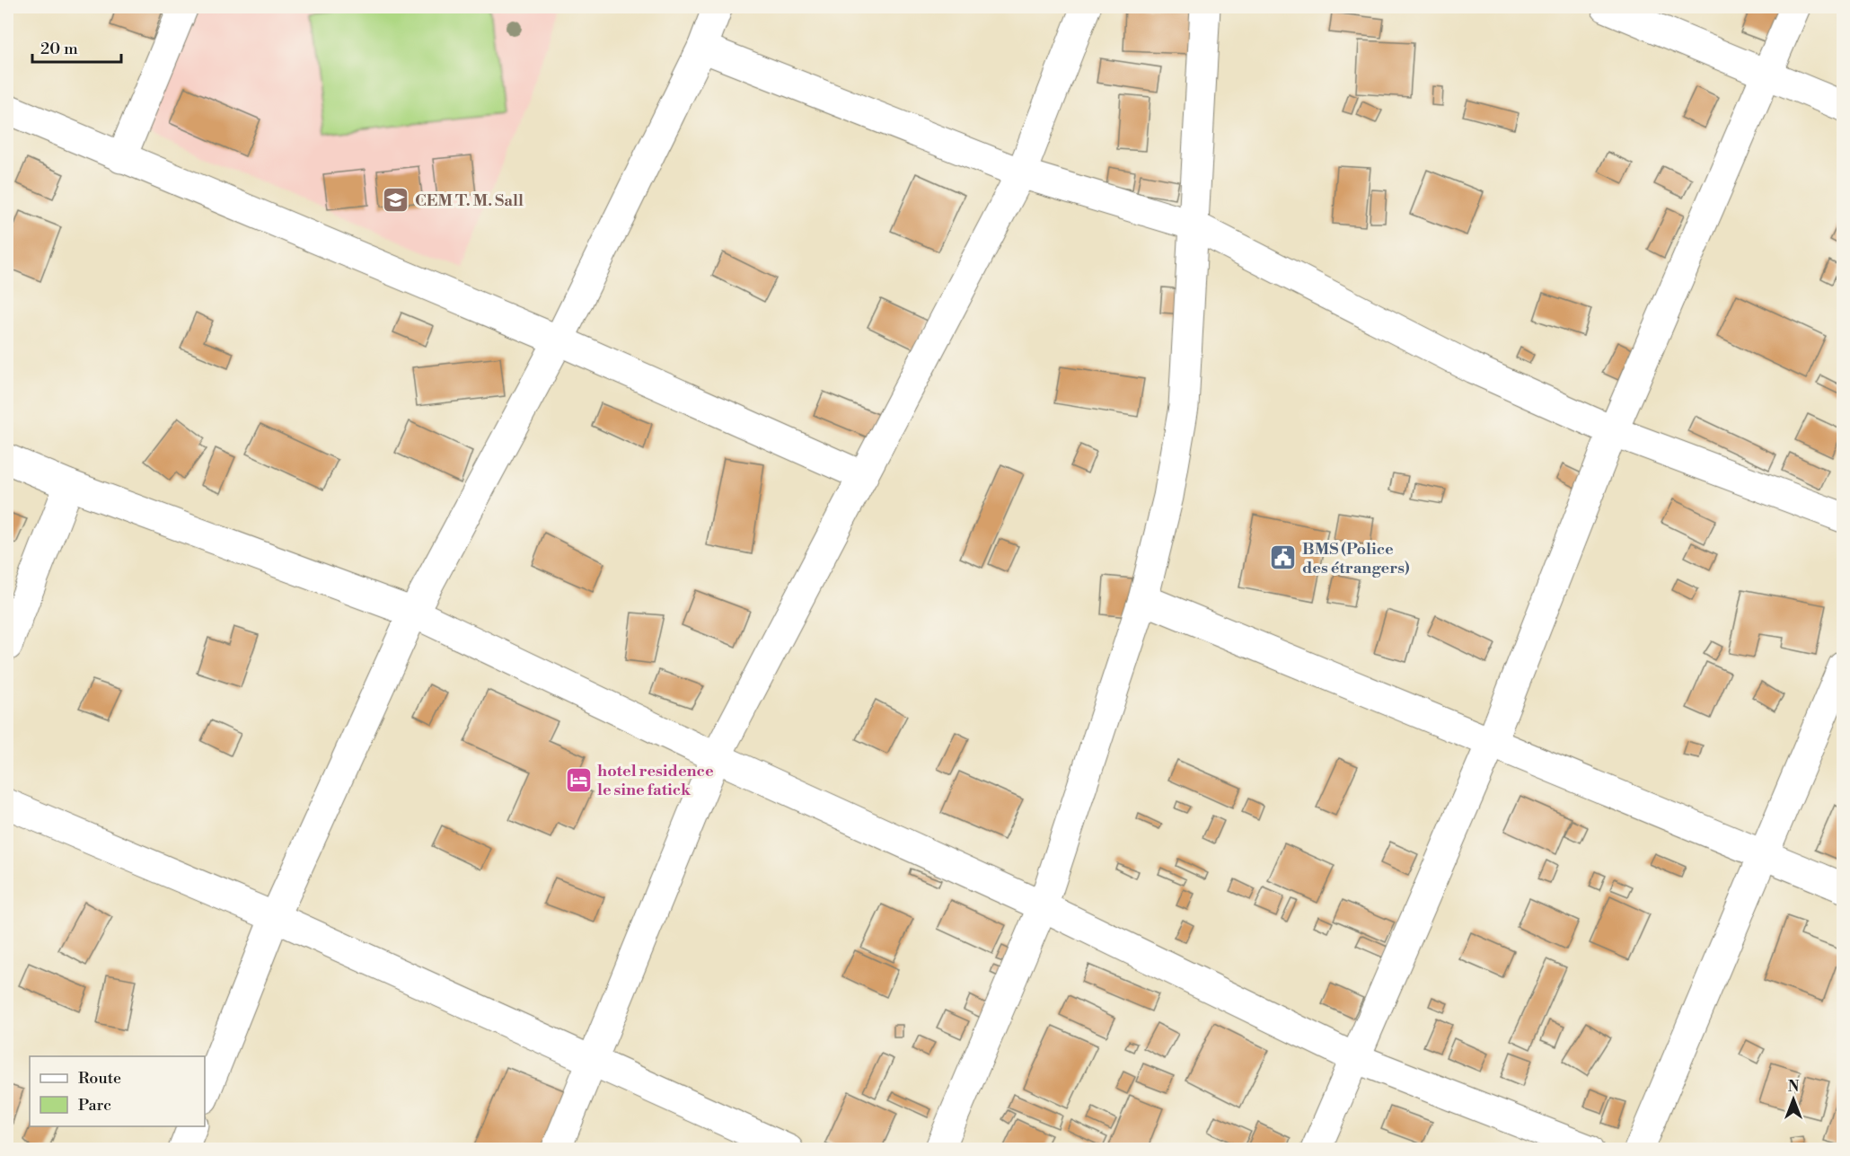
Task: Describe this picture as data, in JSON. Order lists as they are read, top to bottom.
{
  "places": {
    "school or university": ["CEM T. M. Sall"],
    "public building": ["BMS (Police des étrangers)"],
    "hotel": ["hotel residence le sine fatick"]
  },
  "legend": ["Route", "Parc"],
  "scale_bar": "20 m",
  "north": "top"
}
